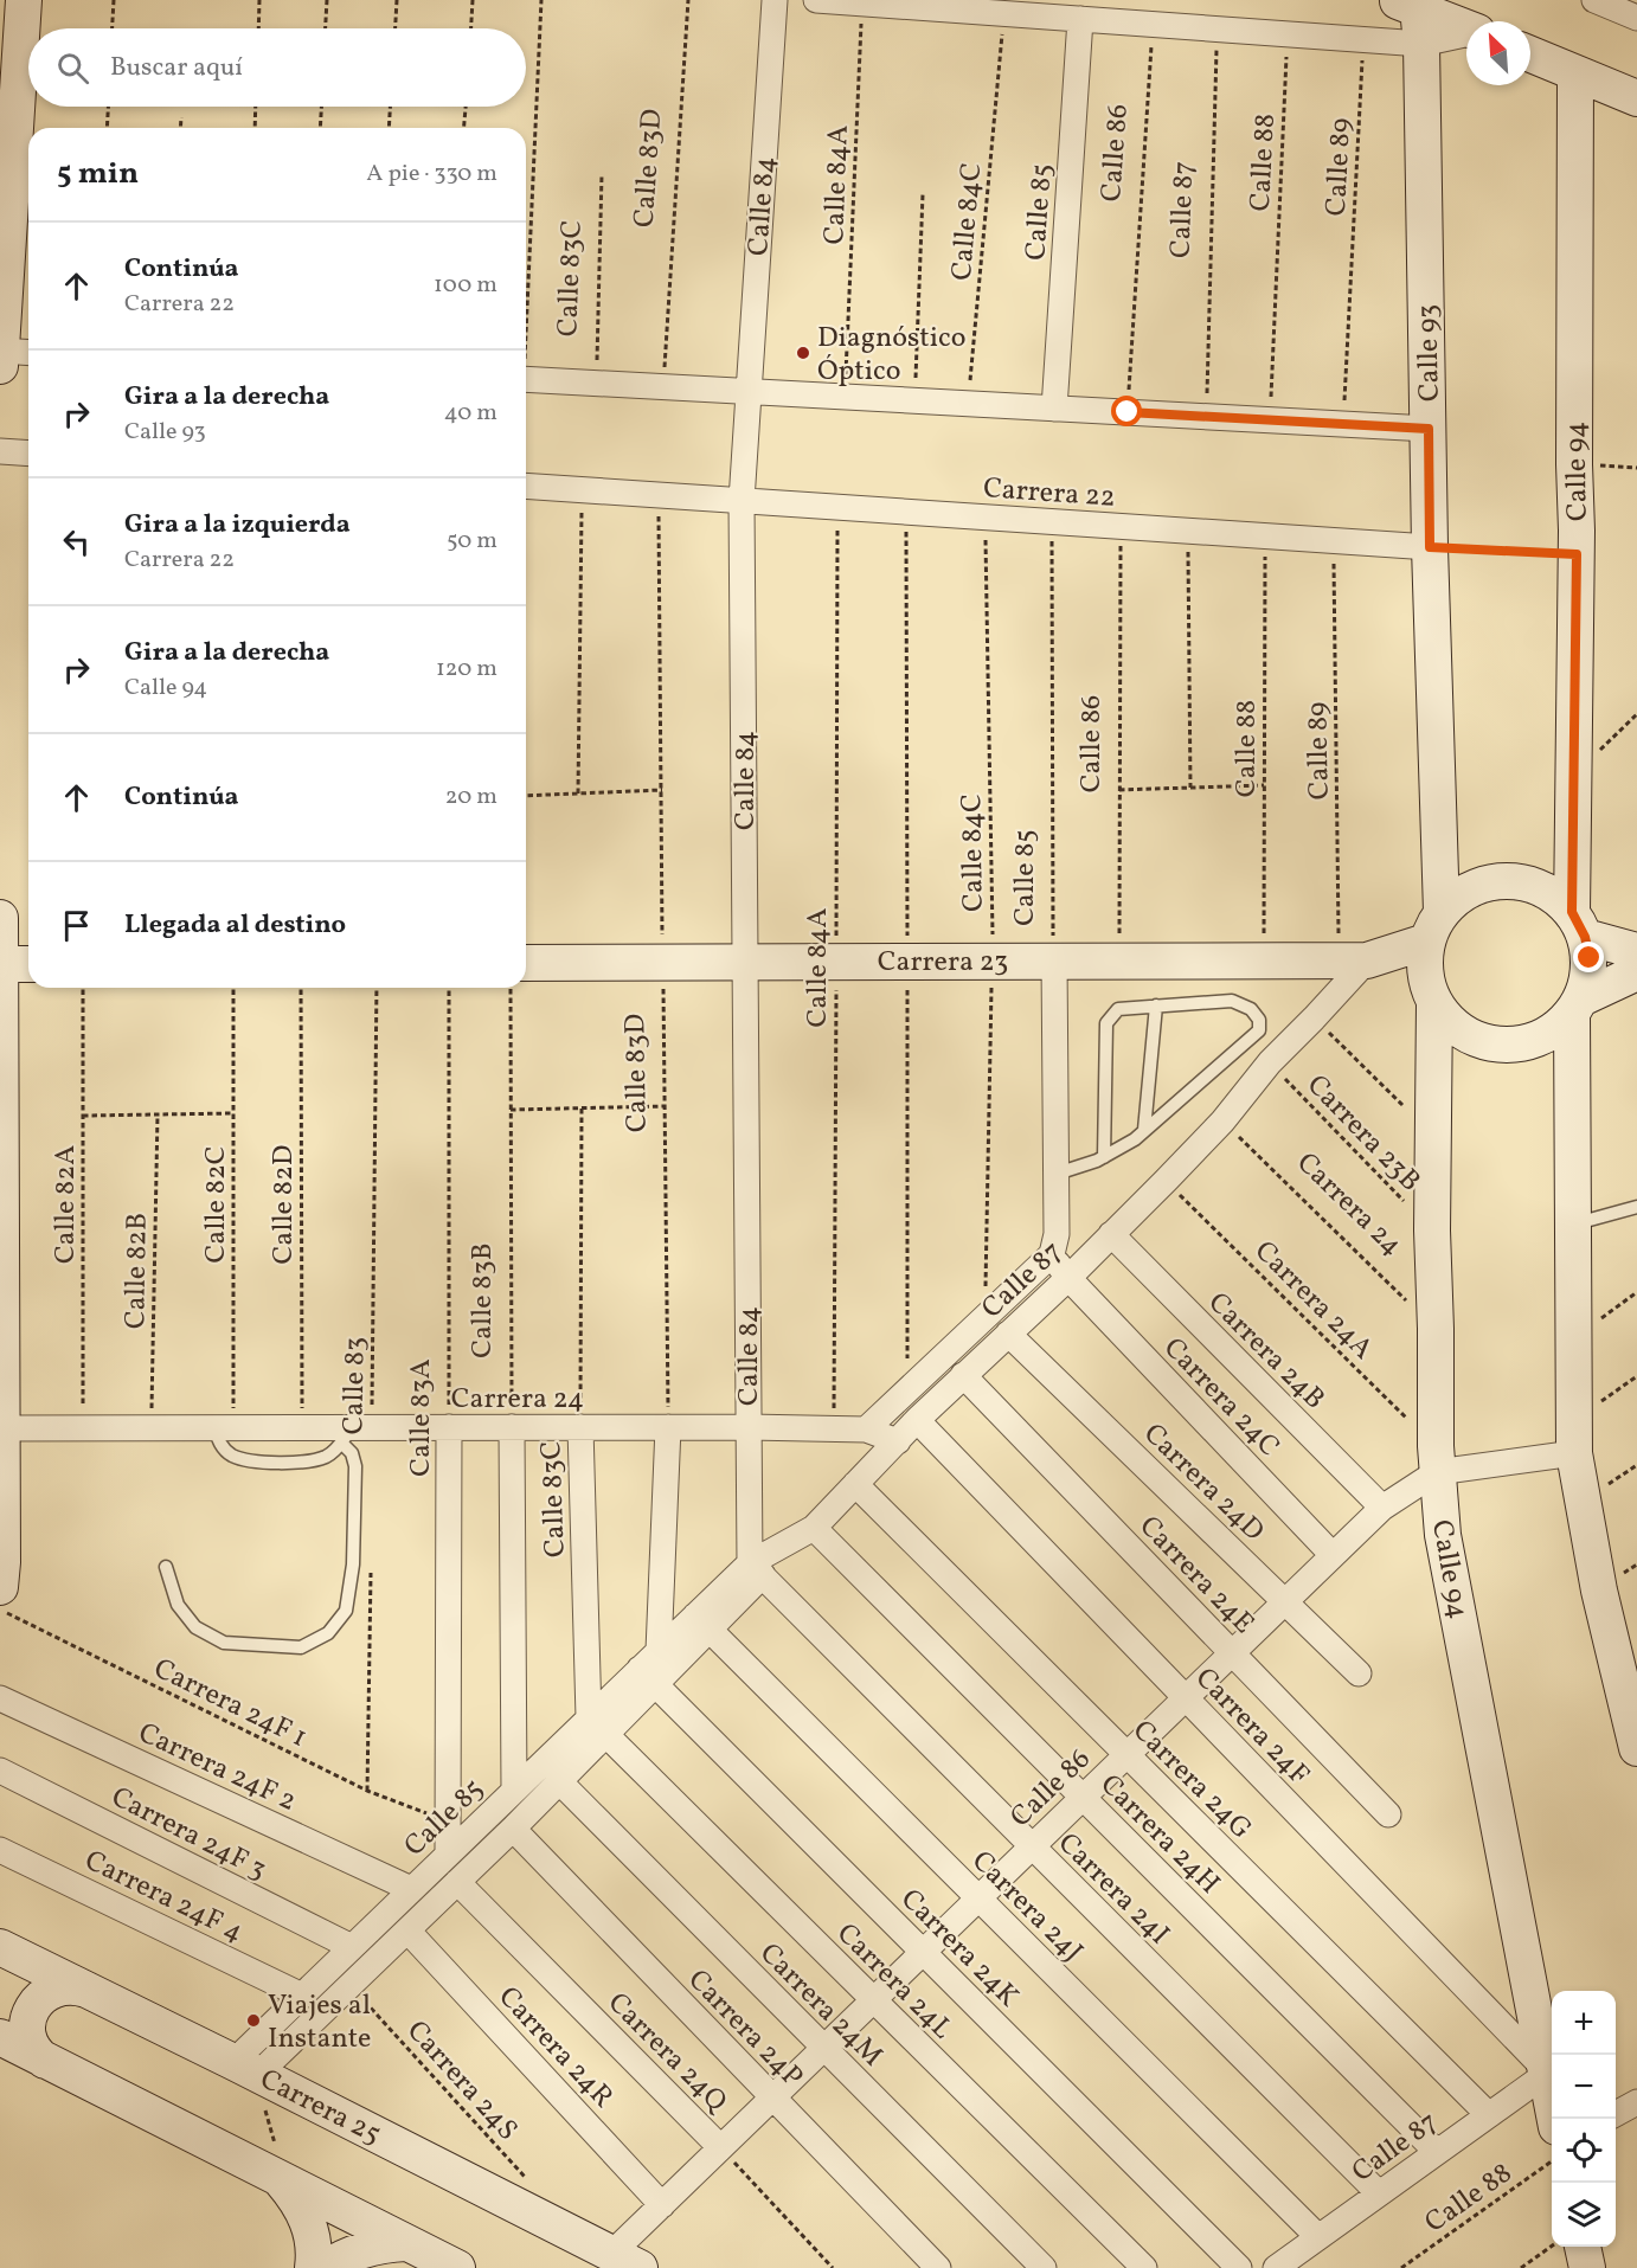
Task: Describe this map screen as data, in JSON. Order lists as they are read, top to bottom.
{
  "streets": {
    "street": [
      "Calle 86",
      "Calle 84",
      "Calle 87",
      "Calle 85",
      "Calle 83C",
      "Calle 93",
      "Calle 94",
      "Carrera 22",
      "Carrera 23",
      "Carrera 24",
      "Carrera 24B",
      "Carrera 24C",
      "Calle 83A",
      "Carrera 24D",
      "Carrera 24E",
      "Carrera 24F",
      "Carrera 24F 2",
      "Carrera 24G",
      "Carrera 24F 3",
      "Carrera 24H",
      "Carrera 24I",
      "Carrera 24F 4",
      "Carrera 24J",
      "Carrera 24K",
      "Carrera 24L",
      "Carrera 24M",
      "Carrera 24P",
      "Carrera 24R",
      "Carrera 24Q",
      "Carrera 25"
    ],
    "path": [
      "Calle 88",
      "Calle 89",
      "Calle 83D",
      "Calle 84A",
      "Calle 84C",
      "Carrera 23B",
      "Calle 82A",
      "Calle 82C",
      "Calle 82D",
      "Calle 82B",
      "Carrera 24A",
      "Calle 83B",
      "Calle 83",
      "Carrera 24F 1",
      "Carrera 24S"
    ]
  },
  "crossings": [
    ["Calle 86", "Calle 94"],
    ["Calle 86", "Carrera 22"],
    ["Calle 86", "Carrera 23"],
    ["Calle 86", "Carrera 24A"],
    ["Calle 86", "Carrera 24B"],
    ["Calle 86", "Carrera 24C"],
    ["Calle 86", "Carrera 24D"],
    ["Calle 86", "Carrera 24E"],
    ["Calle 86", "Carrera 24F"],
    ["Calle 86", "Carrera 24G"],
    ["Calle 86", "Carrera 24H"],
    ["Calle 86", "Carrera 24I"],
    ["Calle 86", "Carrera 24J"],
    ["Calle 86", "Carrera 24K"],
    ["Calle 86", "Carrera 24L"],
    ["Calle 86", "Carrera 24M"],
    ["Calle 86", "Carrera 24P"],
    ["Calle 86", "Carrera 24R"],
    ["Calle 86", "Carrera 24Q"],
    ["Calle 86", "Carrera 25"],
    ["Calle 88", "Carrera 22"],
    ["Calle 88", "Carrera 23"],
    ["Calle 89", "Calle 87"],
    ["Calle 89", "Carrera 22"],
    ["Calle 89", "Carrera 23"],
    ["Calle 83D", "Carrera 22"],
    ["Calle 83D", "Carrera 23"],
    ["Calle 83D", "Carrera 24"],
    ["Calle 84A", "Carrera 22"],
    ["Calle 84A", "Carrera 23"],
    ["Calle 84A", "Carrera 24"],
    ["Calle 84", "Calle 87"],
    ["Calle 84", "Carrera 22"],
    ["Calle 84", "Carrera 23"],
    ["Calle 84", "Carrera 24"],
    ["Calle 84", "Carrera 24I"],
    ["Calle 87", "Calle 85"],
    ["Calle 87", "Calle 94"],
    ["Calle 87", "Carrera 23"],
    ["Calle 87", "Carrera 23B"],
    ["Calle 87", "Carrera 24"],
    ["Calle 87", "Carrera 24A"],
    ["Calle 87", "Carrera 24B"],
    ["Calle 87", "Carrera 24C"],
    ["Calle 87", "Carrera 24D"],
    ["Calle 87", "Carrera 24E"],
    ["Calle 87", "Carrera 24F"],
    ["Calle 87", "Carrera 24G"],
    ["Calle 87", "Carrera 24H"],
    ["Calle 87", "Carrera 24I"],
    ["Calle 87", "Carrera 24J"],
    ["Calle 85", "Calle 83C"],
    ["Calle 85", "Carrera 22"],
    ["Calle 85", "Carrera 23"],
    ["Calle 85", "Carrera 24C"],
    ["Calle 85", "Calle 83A"],
    ["Calle 85", "Carrera 24F 2"],
    ["Calle 85", "Carrera 24F 3"],
    ["Calle 85", "Carrera 24F 4"],
    ["Calle 85", "Carrera 24J"],
    ["Calle 85", "Carrera 24K"],
    ["Calle 85", "Carrera 24L"],
    ["Calle 85", "Carrera 25"],
    ["Calle 84C", "Carrera 22"],
    ["Calle 84C", "Carrera 23"],
    ["Calle 83C", "Carrera 24"],
    ["Calle 83C", "Carrera 24L"],
    ["Calle 93", "Calle 94"],
    ["Calle 93", "Carrera 22"],
    ["Calle 93", "Carrera 23"],
    ["Calle 94", "Carrera 23"],
    ["Calle 94", "Carrera 24"],
    ["Calle 94", "Carrera 24A"],
    ["Calle 94", "Carrera 24F"],
    ["Carrera 24", "Calle 82A"],
    ["Carrera 24", "Calle 82C"],
    ["Carrera 24", "Calle 82D"],
    ["Carrera 24", "Calle 82B"],
    ["Carrera 24", "Calle 83B"],
    ["Carrera 24", "Calle 83"],
    ["Carrera 24", "Calle 83A"],
    ["Calle 83A", "Carrera 24F 1"]
  ],
  "places": ["Diagnóstico Óptico", "Viajes al Instante"],
  "north": "top left",
  "page": {
    "search": "Buscar aquí",
    "heading": ["5 min", "A pie · 330 m"],
    "list": [
      ["Continúa", "Carrera 22", "100 m"],
      ["Gira a la derecha", "Calle 93", "40 m"],
      ["Gira a la izquierda", "Carrera 22", "50 m"],
      ["Gira a la derecha", "Calle 94", "120 m"],
      ["Continúa", "20 m"],
      "Llegada al destino"
    ],
    "map_buttons": ["+", "−"]
  }
}
